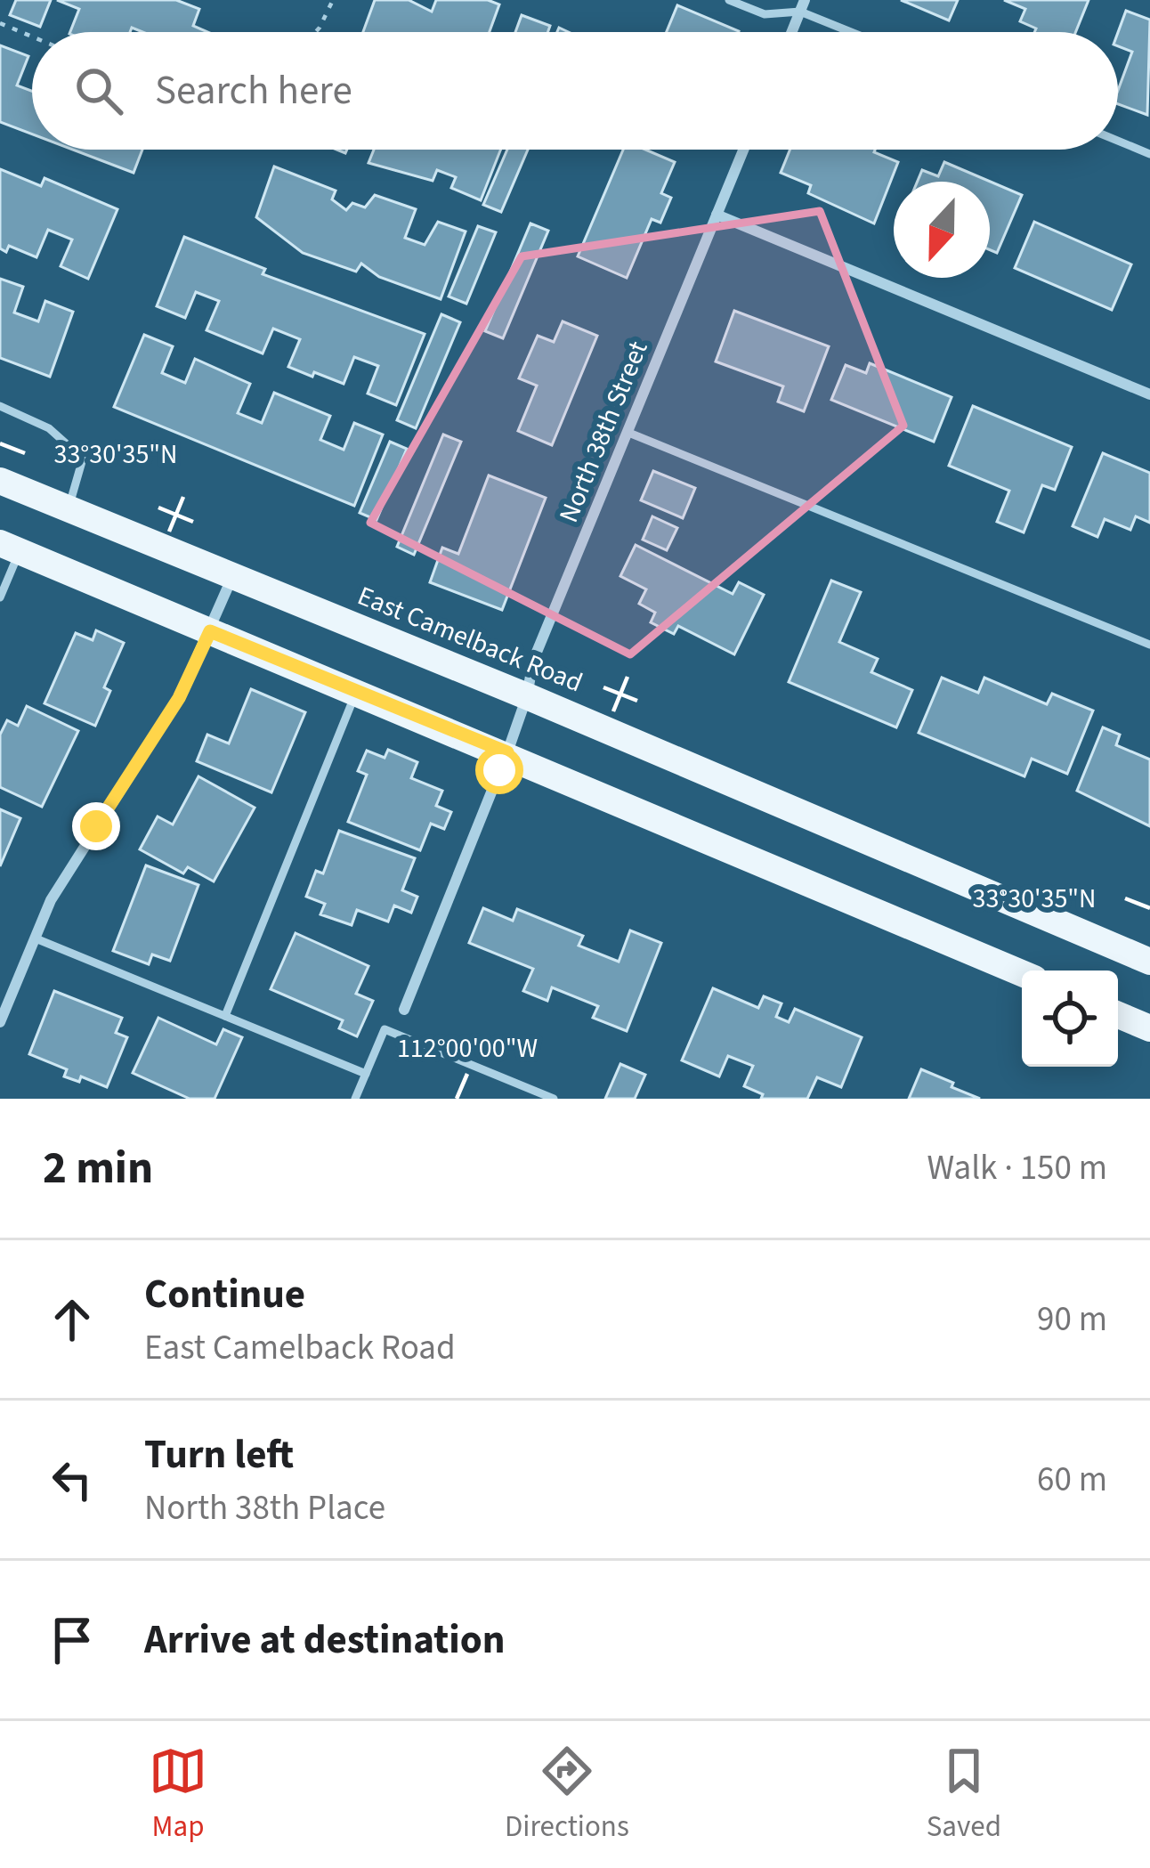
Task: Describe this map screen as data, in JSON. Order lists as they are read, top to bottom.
{
  "streets": {
    "main road": ["East Camelback Road"],
    "street": ["North 38th Street"]
  },
  "crossings": [
    ["North 38th Street", "East Camelback Road"]
  ],
  "north": "bottom",
  "page": {
    "search": "Search here",
    "heading": ["2 min", "Walk · 150 m"],
    "list": [
      ["Continue", "East Camelback Road", "90 m"],
      ["Turn left", "North 38th Place", "60 m"],
      "Arrive at destination"
    ],
    "nav": ["Map", "Directions", "Saved"]
  },
  "coordinates": ["33°30'35\"N", "112°00'00\"W"]
}
